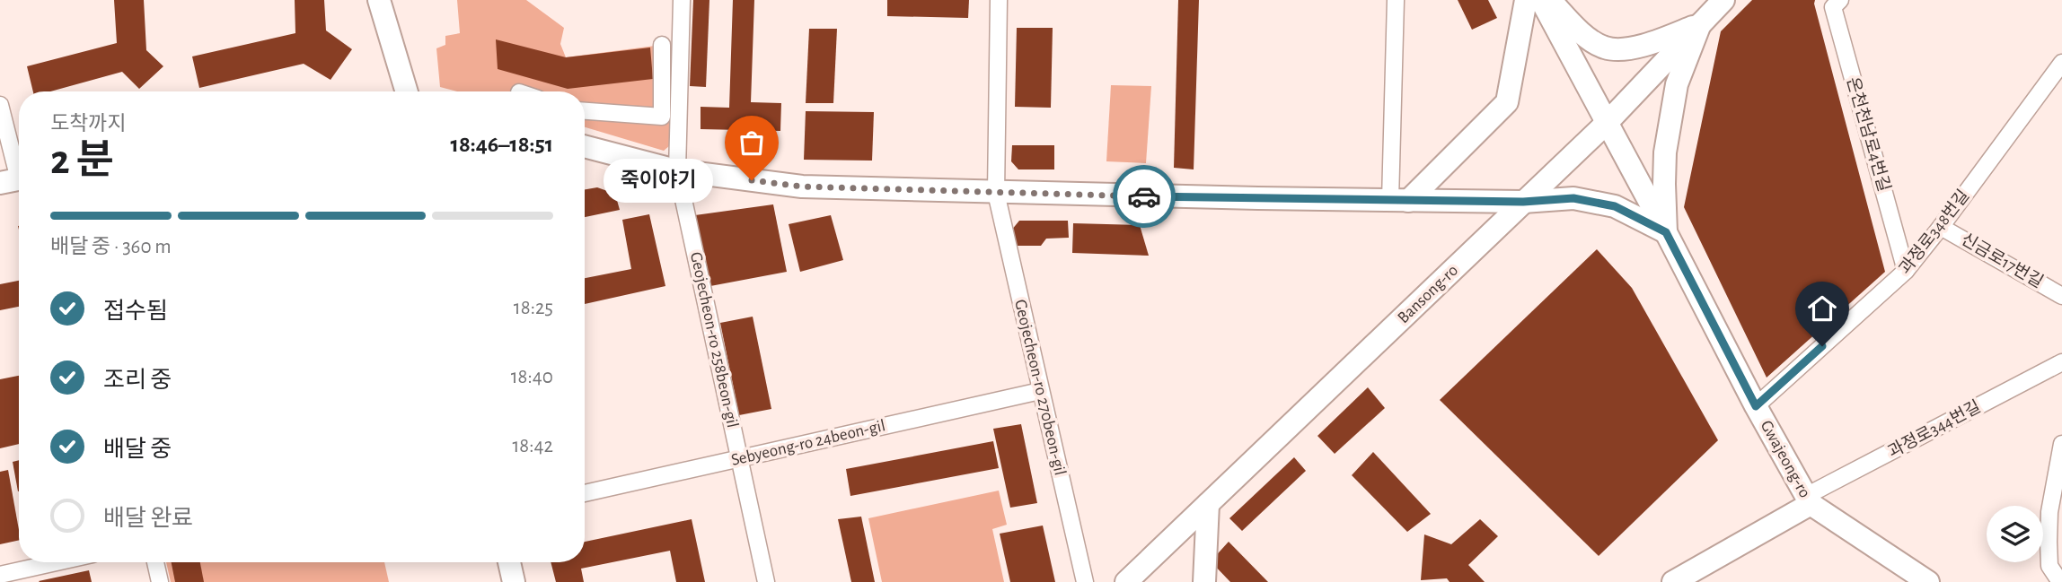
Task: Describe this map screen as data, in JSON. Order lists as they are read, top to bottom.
{
  "streets": {
    "main road": ["Bansong-ro", "Gwajeong-ro"],
    "street": [
      "온천천남로4번길",
      "과정로348번길",
      "신금로17번길",
      "Geojecheon-ro 258beon-gil",
      "Geojecheon-ro 270beon-gil",
      "과정로344번길",
      "Sebyeong-ro 24beon-gil"
    ]
  },
  "crossings": [
    ["온천천남로4번길", "과정로348번길"],
    ["과정로348번길", "신금로17번길"],
    ["과정로348번길", "Gwajeong-ro"],
    ["Bansong-ro", "Gwajeong-ro"],
    ["Geojecheon-ro 258beon-gil", "Sebyeong-ro 24beon-gil"],
    ["Geojecheon-ro 270beon-gil", "Sebyeong-ro 24beon-gil"],
    ["과정로344번길", "Gwajeong-ro"]
  ],
  "places": ["죽이야기"],
  "page": {
    "heading": ["2 분", "도착까지", "18:46–18:51"],
    "bubble": "죽이야기",
    "bar": "배달 중 · 360 m",
    "list": [
      ["접수됨", "18:25"],
      ["조리 중", "18:40"],
      ["배달 중", "18:42"],
      "배달 완료"
    ]
  }
}
